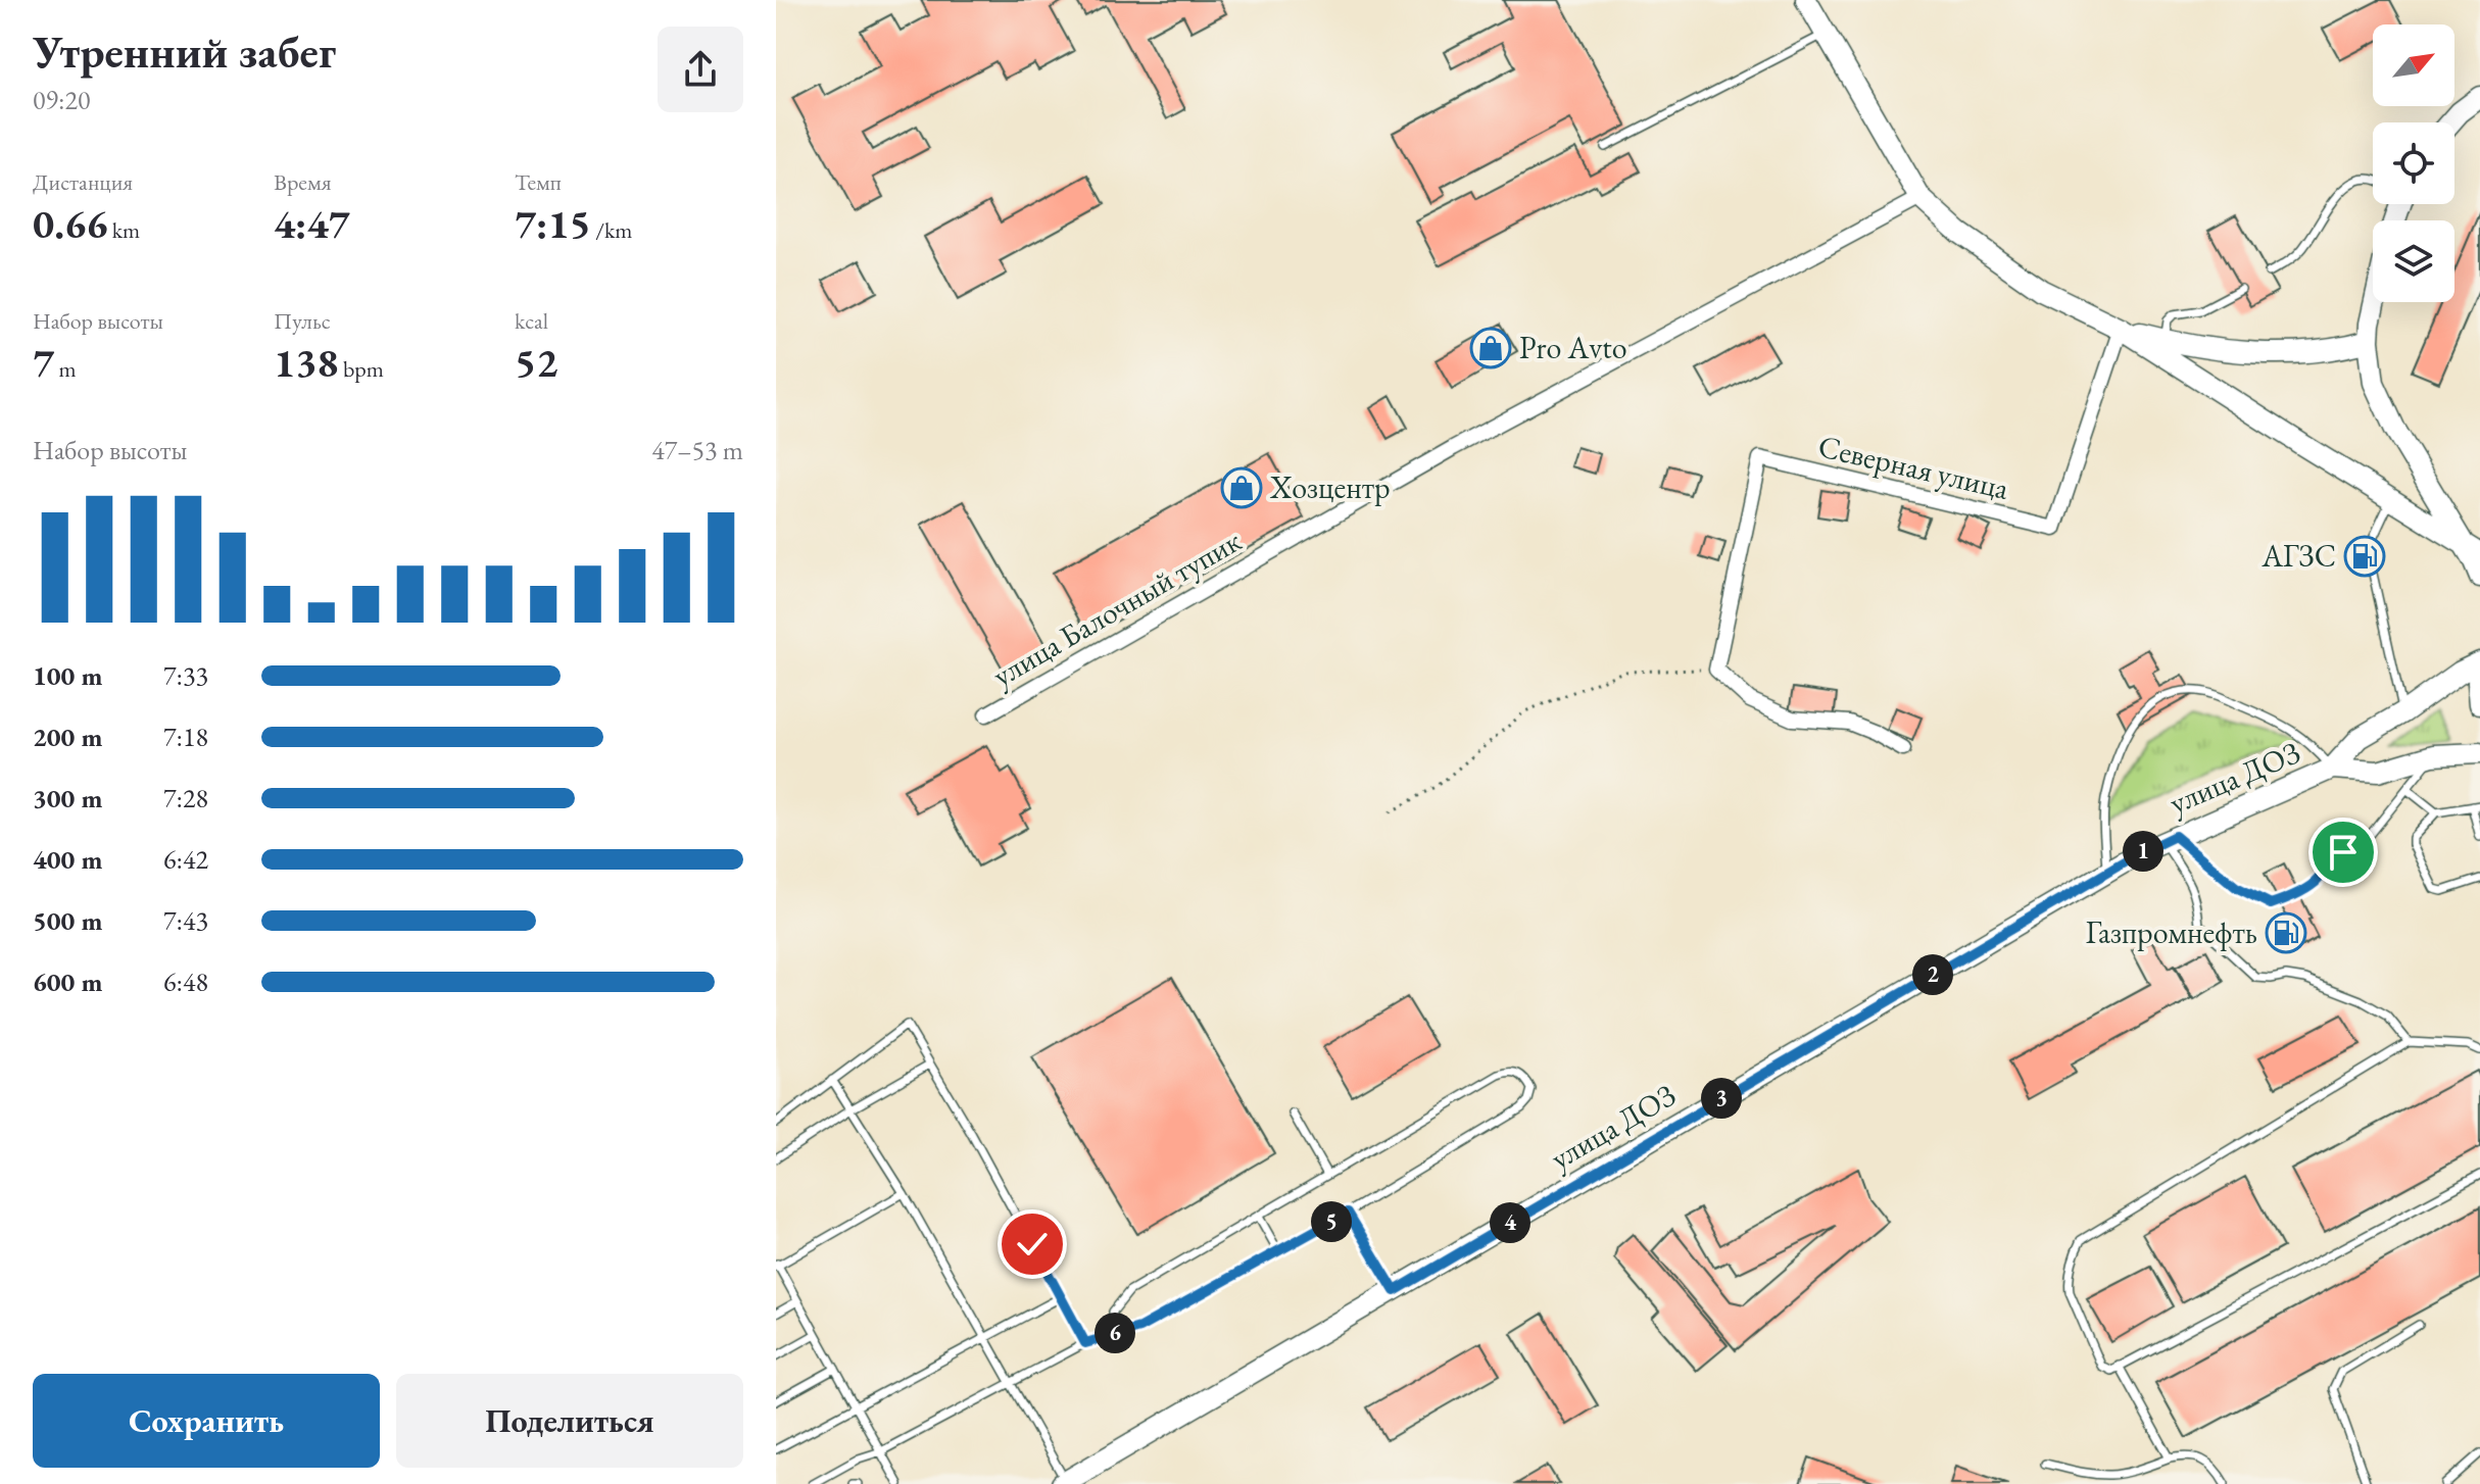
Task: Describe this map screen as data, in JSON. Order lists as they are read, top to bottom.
{
  "streets": {
    "main road": ["улица ДОЗ"],
    "street": ["Северная улица", "улица Балочный тупик"]
  },
  "places": {
    "shop": ["Pro Аvto", "Хозцентр"],
    "fuel station": ["АГЗС", "Газпромнефть"]
  },
  "north": "top right",
  "page": {
    "heading": ["Утренний забег", "09:20"],
    "stats": [
      ["Дистанция", "0.66 km"],
      ["Время", "4:47"],
      ["Темп", "7:15 /km"],
      ["Набор высоты", "7 m"],
      ["Пульс", "138 bpm"],
      ["kcal", "52"]
    ],
    "chart": ["Набор высоты", "47–53 m"],
    "list": [
      {
        "name": "100 m",
        "note": "7:33"
      },
      {
        "name": "200 m",
        "note": "7:18"
      },
      {
        "name": "300 m",
        "note": "7:28"
      },
      {
        "name": "400 m",
        "note": "6:42"
      },
      {
        "name": "500 m",
        "note": "7:43"
      },
      {
        "name": "600 m",
        "note": "6:48"
      }
    ],
    "pins": [
      "1",
      "2",
      "3",
      "5",
      "4",
      "6"
    ],
    "buttons": ["Сохранить", "Поделиться"]
  }
}
